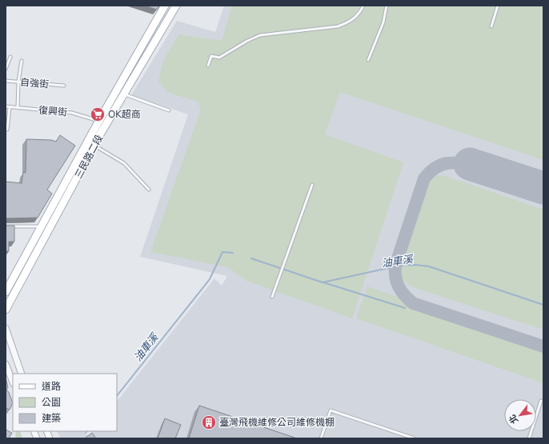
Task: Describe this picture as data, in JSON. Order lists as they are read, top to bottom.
{
  "streets": {
    "main road": ["三民路二段"],
    "lane": ["自強街", "復興街"]
  },
  "crossings": [
    ["復興街", "三民路二段"]
  ],
  "water": ["油車溪"],
  "places": {
    "supermarket": ["OK超商"],
    "building": ["臺灣飛機維修公司維修機棚"]
  },
  "legend": ["道路", "公園", "建築"],
  "north": "bottom left"
}
